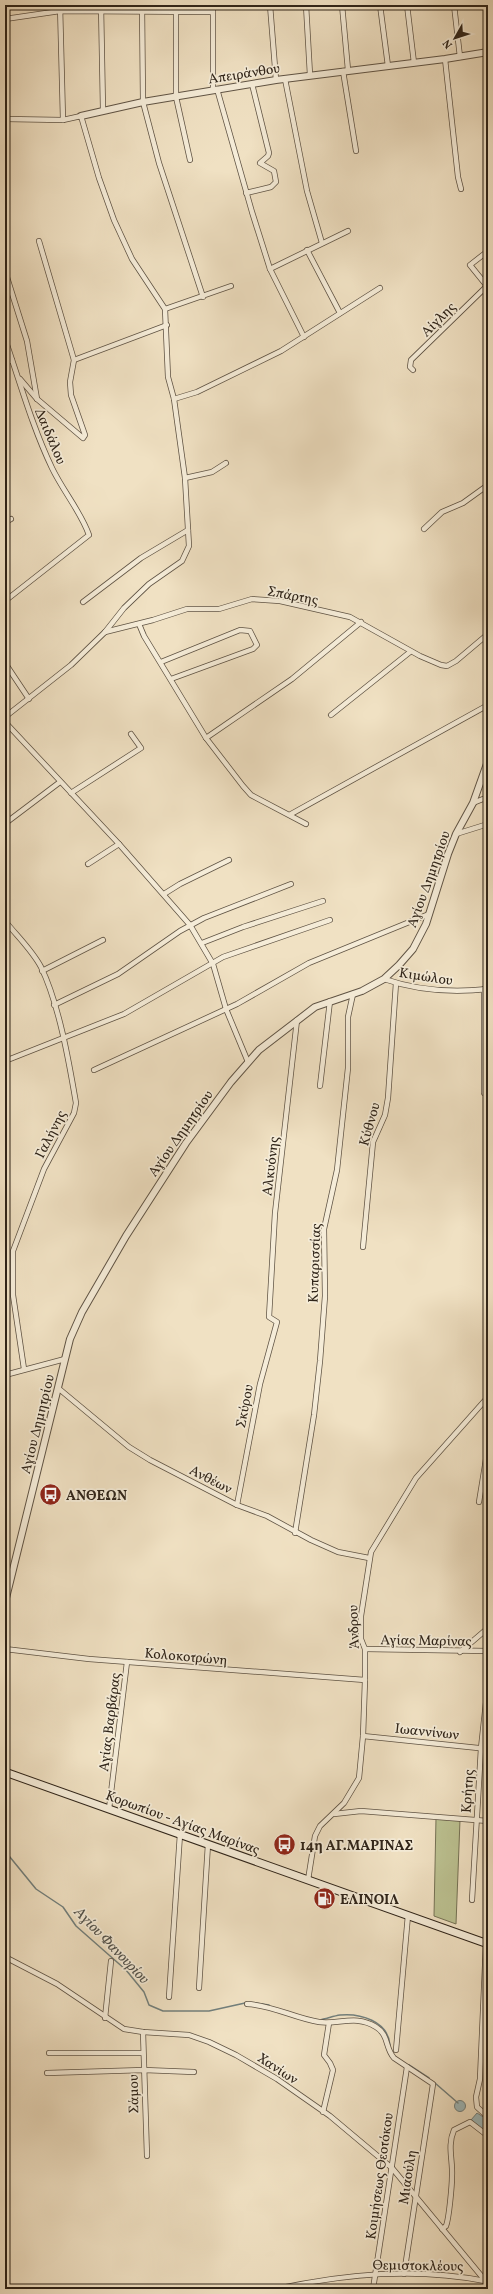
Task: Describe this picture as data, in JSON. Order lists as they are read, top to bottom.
{
  "streets": {
    "main road": ["Κορωπίου - Αγίας Μαρίνας"],
    "street": [
      "Απειράνθου",
      "Αίγλης",
      "Δαιδάλου",
      "Σπάρτης",
      "Αγίου Δημητρίου",
      "Κιμώλου",
      "Κύθνου",
      "Γαλήνης",
      "Αλκυόνης",
      "Κυπαρισσίας",
      "Σκύρου",
      "Ανθέων",
      "Άνδρου",
      "Αγίας Μαρίνας",
      "Κολοκοτρώνη",
      "Αγίας Βαρβάρας",
      "Ιωαννίνων",
      "Κρήτης",
      "Χανίων",
      "Σάμου",
      "Κοιμήσεως Θεοτόκου",
      "Μιαούλη",
      "Θεμιστοκλέους"
    ]
  },
  "crossings": [
    ["Αγίου Δημητρίου", "Κιμώλου"],
    ["Αγίου Δημητρίου", "Αλκυόνης"],
    ["Αγίου Δημητρίου", "Κυπαρισσίας"],
    ["Αγίου Δημητρίου", "Ανθέων"],
    ["Κιμώλου", "Κύθνου"],
    ["Αλκυόνης", "Σκύρου"],
    ["Κυπαρισσίας", "Ανθέων"],
    ["Σκύρου", "Ανθέων"],
    ["Ανθέων", "Άνδρου"],
    ["Άνδρου", "Αγίας Μαρίνας"],
    ["Άνδρου", "Κολοκοτρώνη"],
    ["Άνδρου", "Ιωαννίνων"],
    ["Άνδρου", "Κορωπίου - Αγίας Μαρίνας"],
    ["Κολοκοτρώνη", "Αγίας Βαρβάρας"],
    ["Αγίας Βαρβάρας", "Κορωπίου - Αγίας Μαρίνας"],
    ["Ιωαννίνων", "Κρήτης"],
    ["Χανίων", "Σάμου"],
    ["Χανίων", "Κοιμήσεως Θεοτόκου"],
    ["Χανίων", "Μιαούλη"],
    ["Χανίων", "Θεμιστοκλέους"],
    ["Κοιμήσεως Θεοτόκου", "Μιαούλη"],
    ["Κοιμήσεως Θεοτόκου", "Θεμιστοκλέους"],
    ["Μιαούλη", "Θεμιστοκλέους"]
  ],
  "water": ["Αγίου Φανουρίου"],
  "places": {
    "bus stop": ["ΑΝΘΕΩΝ", "14η ΑΓ.ΜΑΡΙΝΑΣ"],
    "fuel station": ["ΕΛΙΝΟΙΛ"]
  },
  "north": "bottom left"
}
